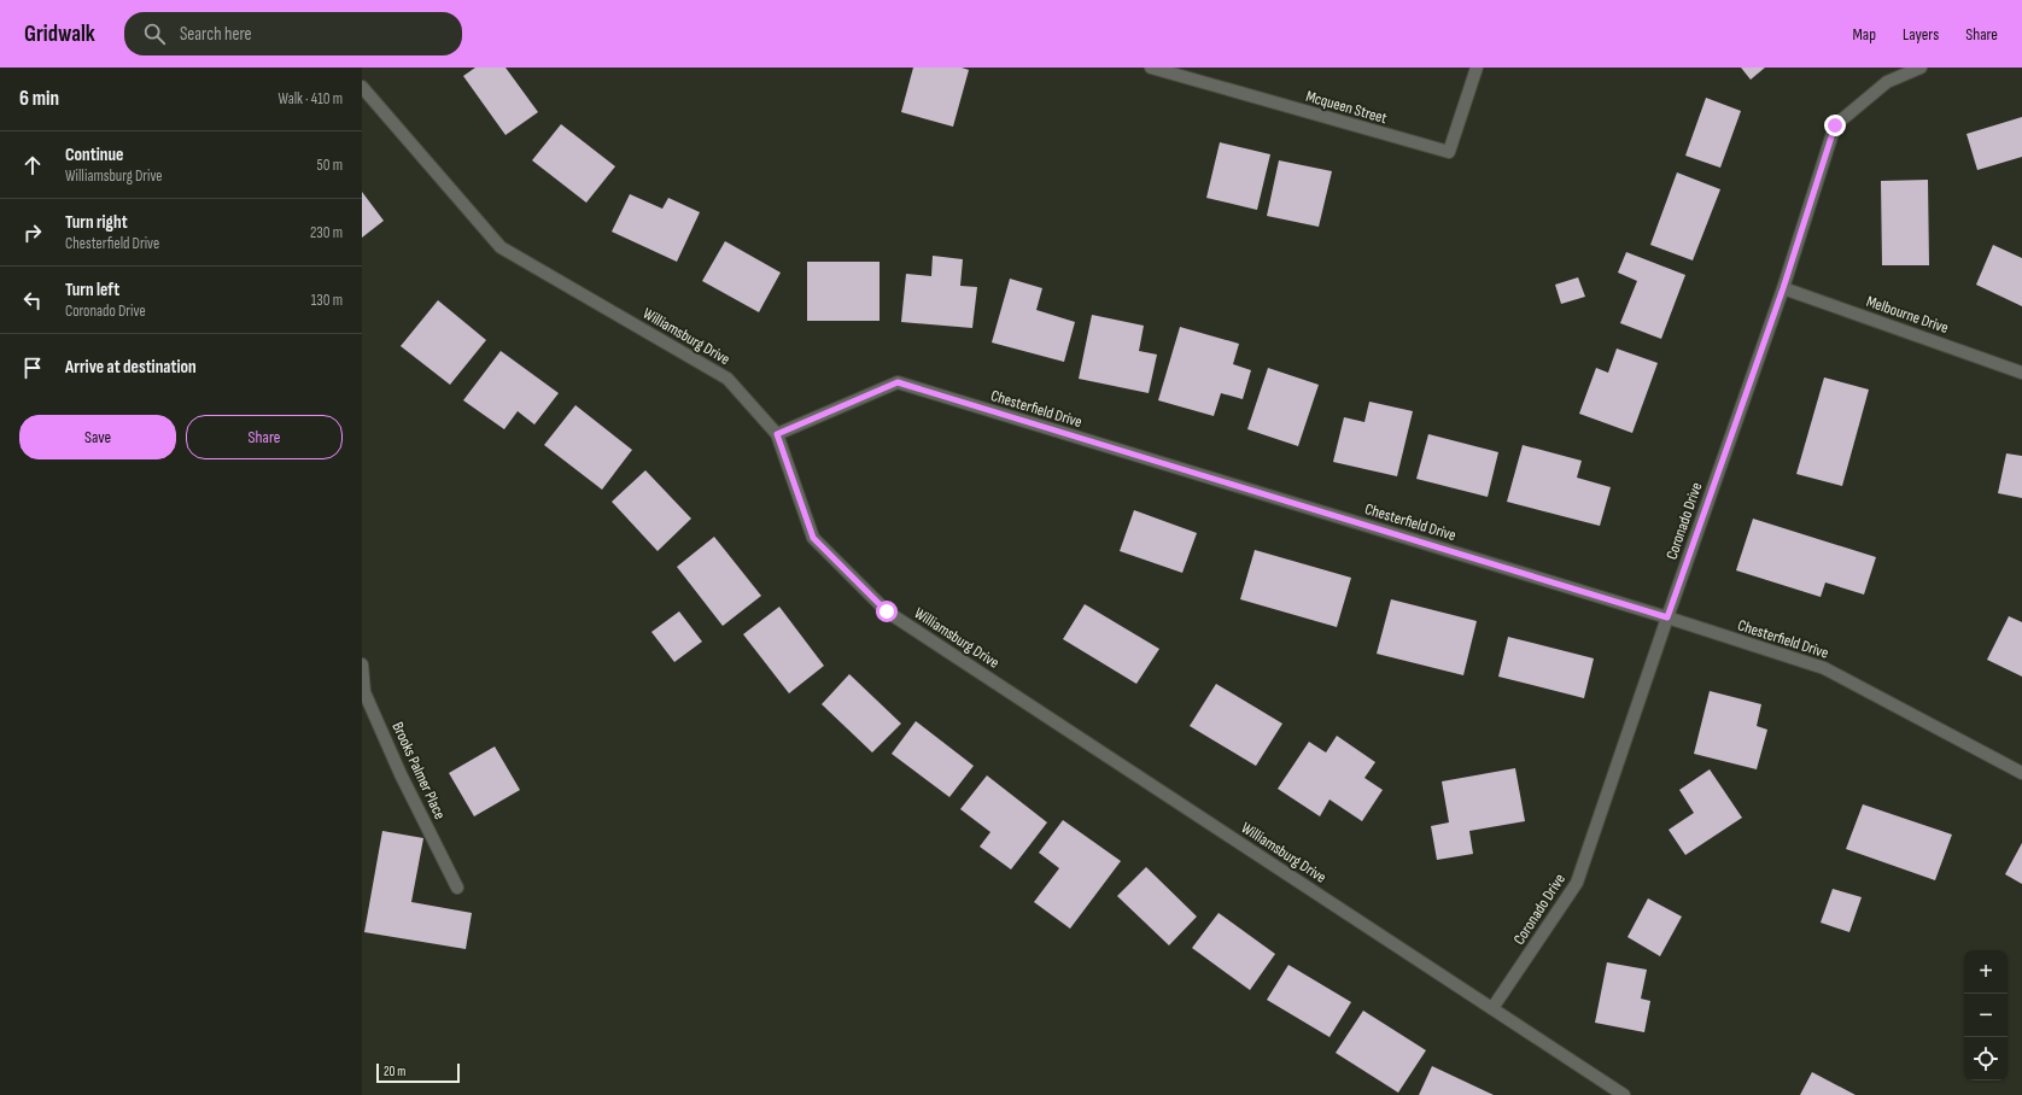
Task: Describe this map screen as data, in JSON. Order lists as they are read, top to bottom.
{
  "streets": {
    "street": [
      "Mcqueen Street",
      "Melbourne Drive",
      "Williamsburg Drive",
      "Chesterfield Drive",
      "Coronado Drive",
      "Brooks Palmer Place"
    ]
  },
  "crossings": [
    ["Melbourne Drive", "Coronado Drive"],
    ["Williamsburg Drive", "Chesterfield Drive"],
    ["Williamsburg Drive", "Coronado Drive"],
    ["Chesterfield Drive", "Coronado Drive"]
  ],
  "scale_bar": "20 m",
  "page": {
    "header": "Gridwalk",
    "search": "Search here",
    "nav": ["Map", "Layers", "Share"],
    "heading": ["6 min", "Walk · 410 m"],
    "list": [
      ["Continue", "Williamsburg Drive", "50 m"],
      ["Turn right", "Chesterfield Drive", "230 m"],
      ["Turn left", "Coronado Drive", "130 m"],
      "Arrive at destination"
    ],
    "buttons": ["Save", "Share"],
    "map_buttons": ["+", "−"],
    "scale": "20 m"
  }
}
